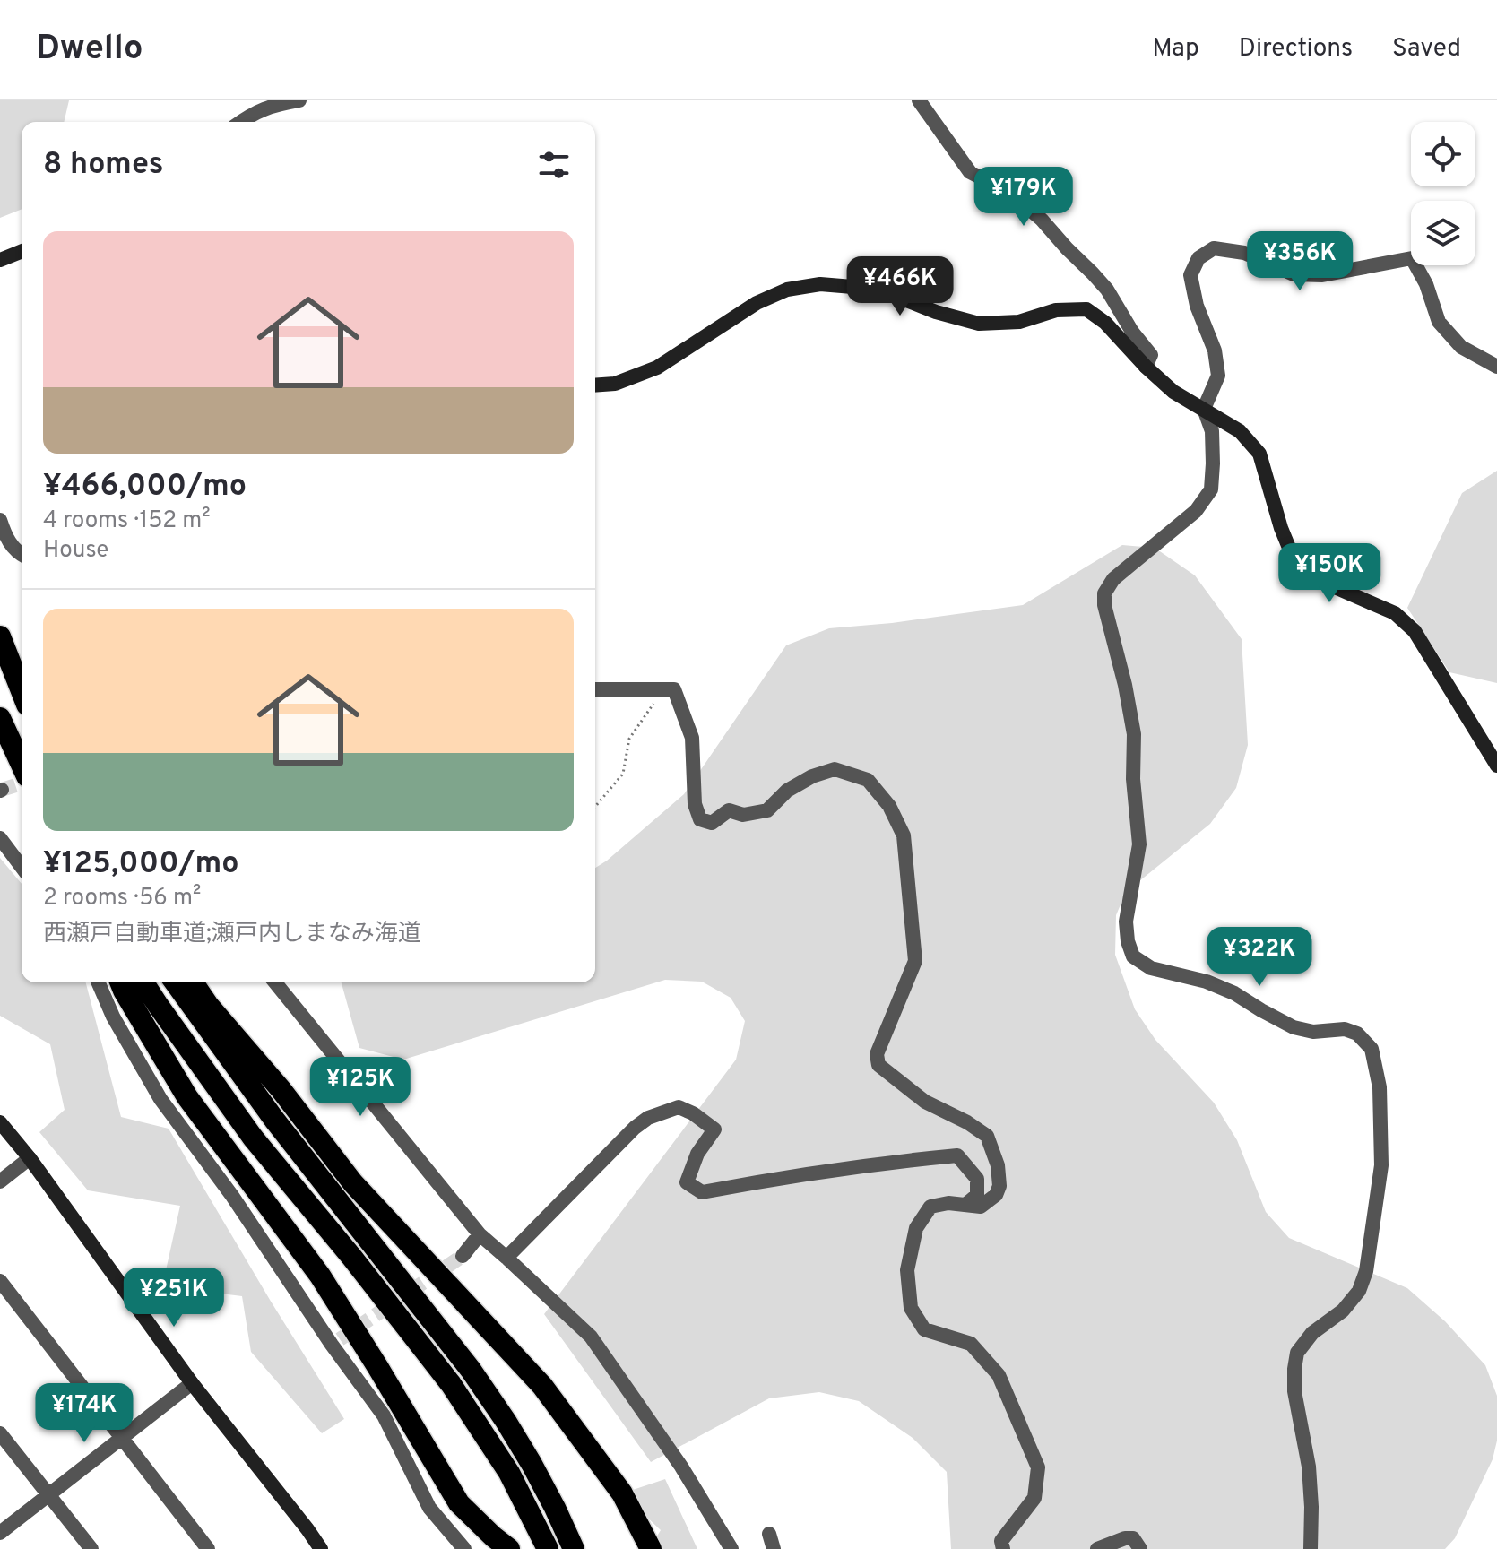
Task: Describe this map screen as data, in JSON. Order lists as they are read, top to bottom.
{
  "page": {
    "header": "Dwello",
    "nav": ["Map", "Directions", "Saved"],
    "heading": "8 homes",
    "price": [
      "¥179K",
      "¥356K",
      "¥466K",
      "¥150K",
      "¥322K",
      "¥125K",
      "¥251K",
      "¥174K"
    ],
    "list": [
      {
        "name": "¥466,000/mo",
        "note": "4 rooms · 152 m² · House"
      },
      {
        "name": "¥125,000/mo",
        "note": "2 rooms · 56 m² · 西瀬戸自動車道;瀬戸内しまなみ海道"
      }
    ]
  }
}
